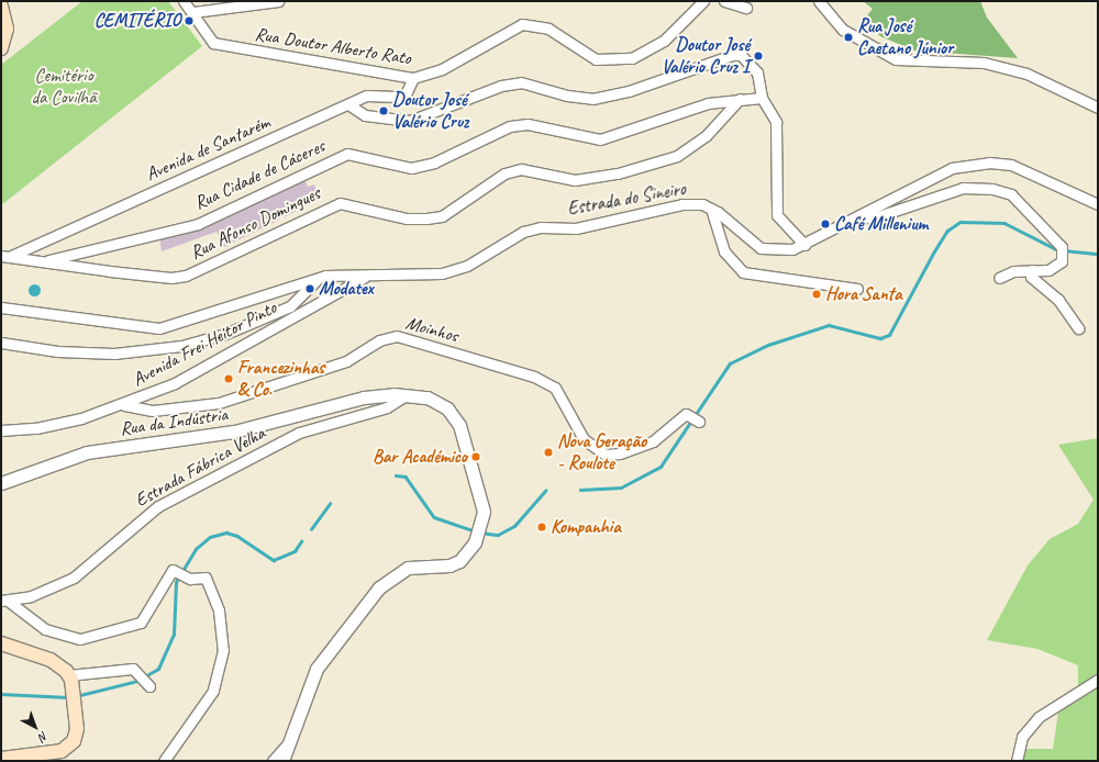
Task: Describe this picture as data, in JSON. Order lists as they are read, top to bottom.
{
  "streets": {
    "street": [
      "Rua Doutor Alberto Rato",
      "Avenida de Santarém",
      "Rua Cidade de Cáceres",
      "Estrada do Sineiro",
      "Rua Afonso Domingues",
      "Moinhos",
      "Avenida Frei Heitor Pinto",
      "Rua da Indústria",
      "Estrada Fábrica Velha"
    ]
  },
  "crossings": [
    ["Rua Doutor Alberto Rato", "Avenida de Santarém"],
    ["Avenida de Santarém", "Rua Afonso Domingues"],
    ["Rua Cidade de Cáceres", "Rua Afonso Domingues"],
    ["Estrada do Sineiro", "Avenida Frei Heitor Pinto"],
    ["Moinhos", "Avenida Frei Heitor Pinto"],
    ["Rua da Indústria", "Estrada Fábrica Velha"]
  ],
  "parks": ["Cemitério da Covilhã"],
  "places": [
    "CEMITÉRIO",
    "Rua José Caetano Júnior",
    "Doutor José Valério Cruz I",
    "Doutor José Valério Cruz",
    "Café Millenium",
    "Modatex",
    "Hora Santa",
    "Francezinhas & Co.",
    "Nova Geração - Roulote",
    "Bar Académico",
    "Kompanhia"
  ],
  "north": "bottom right"
}
